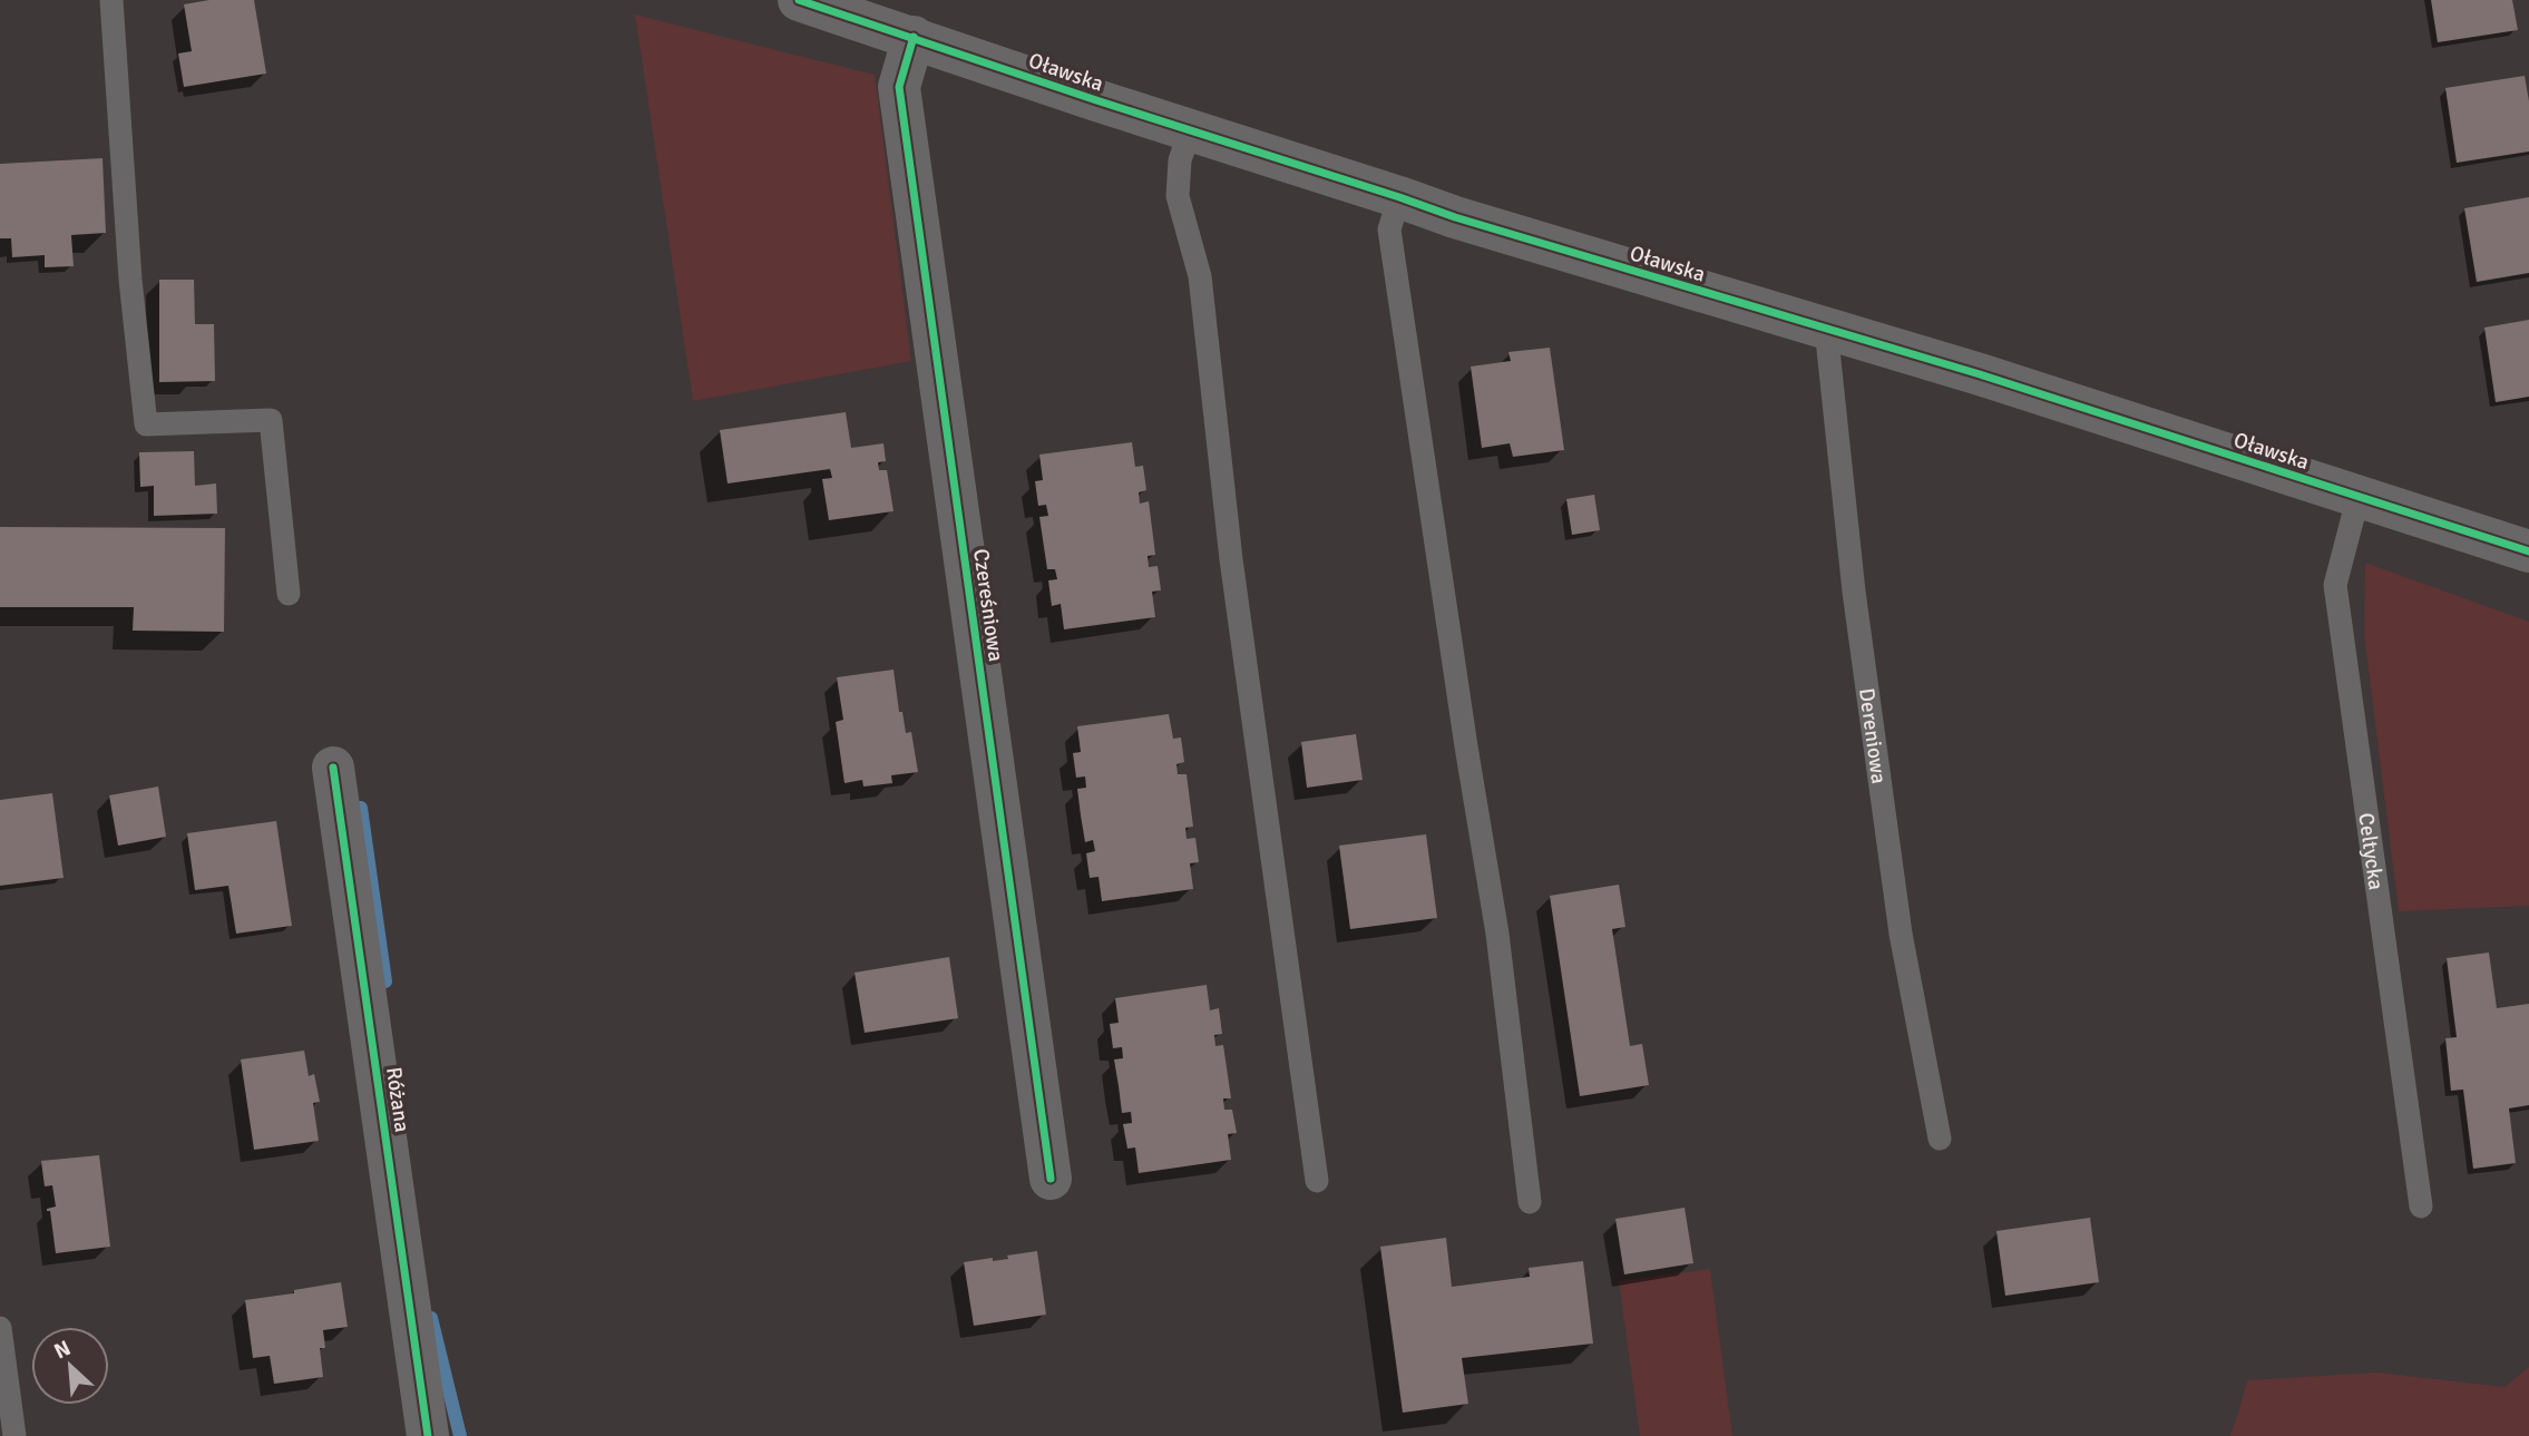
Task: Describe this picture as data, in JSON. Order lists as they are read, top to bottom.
{
  "streets": {
    "street": ["Oławska", "Czereśniowa", "Różana"],
    "lane": ["Dereniowa", "Celtycka"]
  },
  "crossings": [
    ["Oławska", "Czereśniowa"],
    ["Oławska", "Dereniowa"],
    ["Oławska", "Celtycka"]
  ],
  "north": "top left"
}
